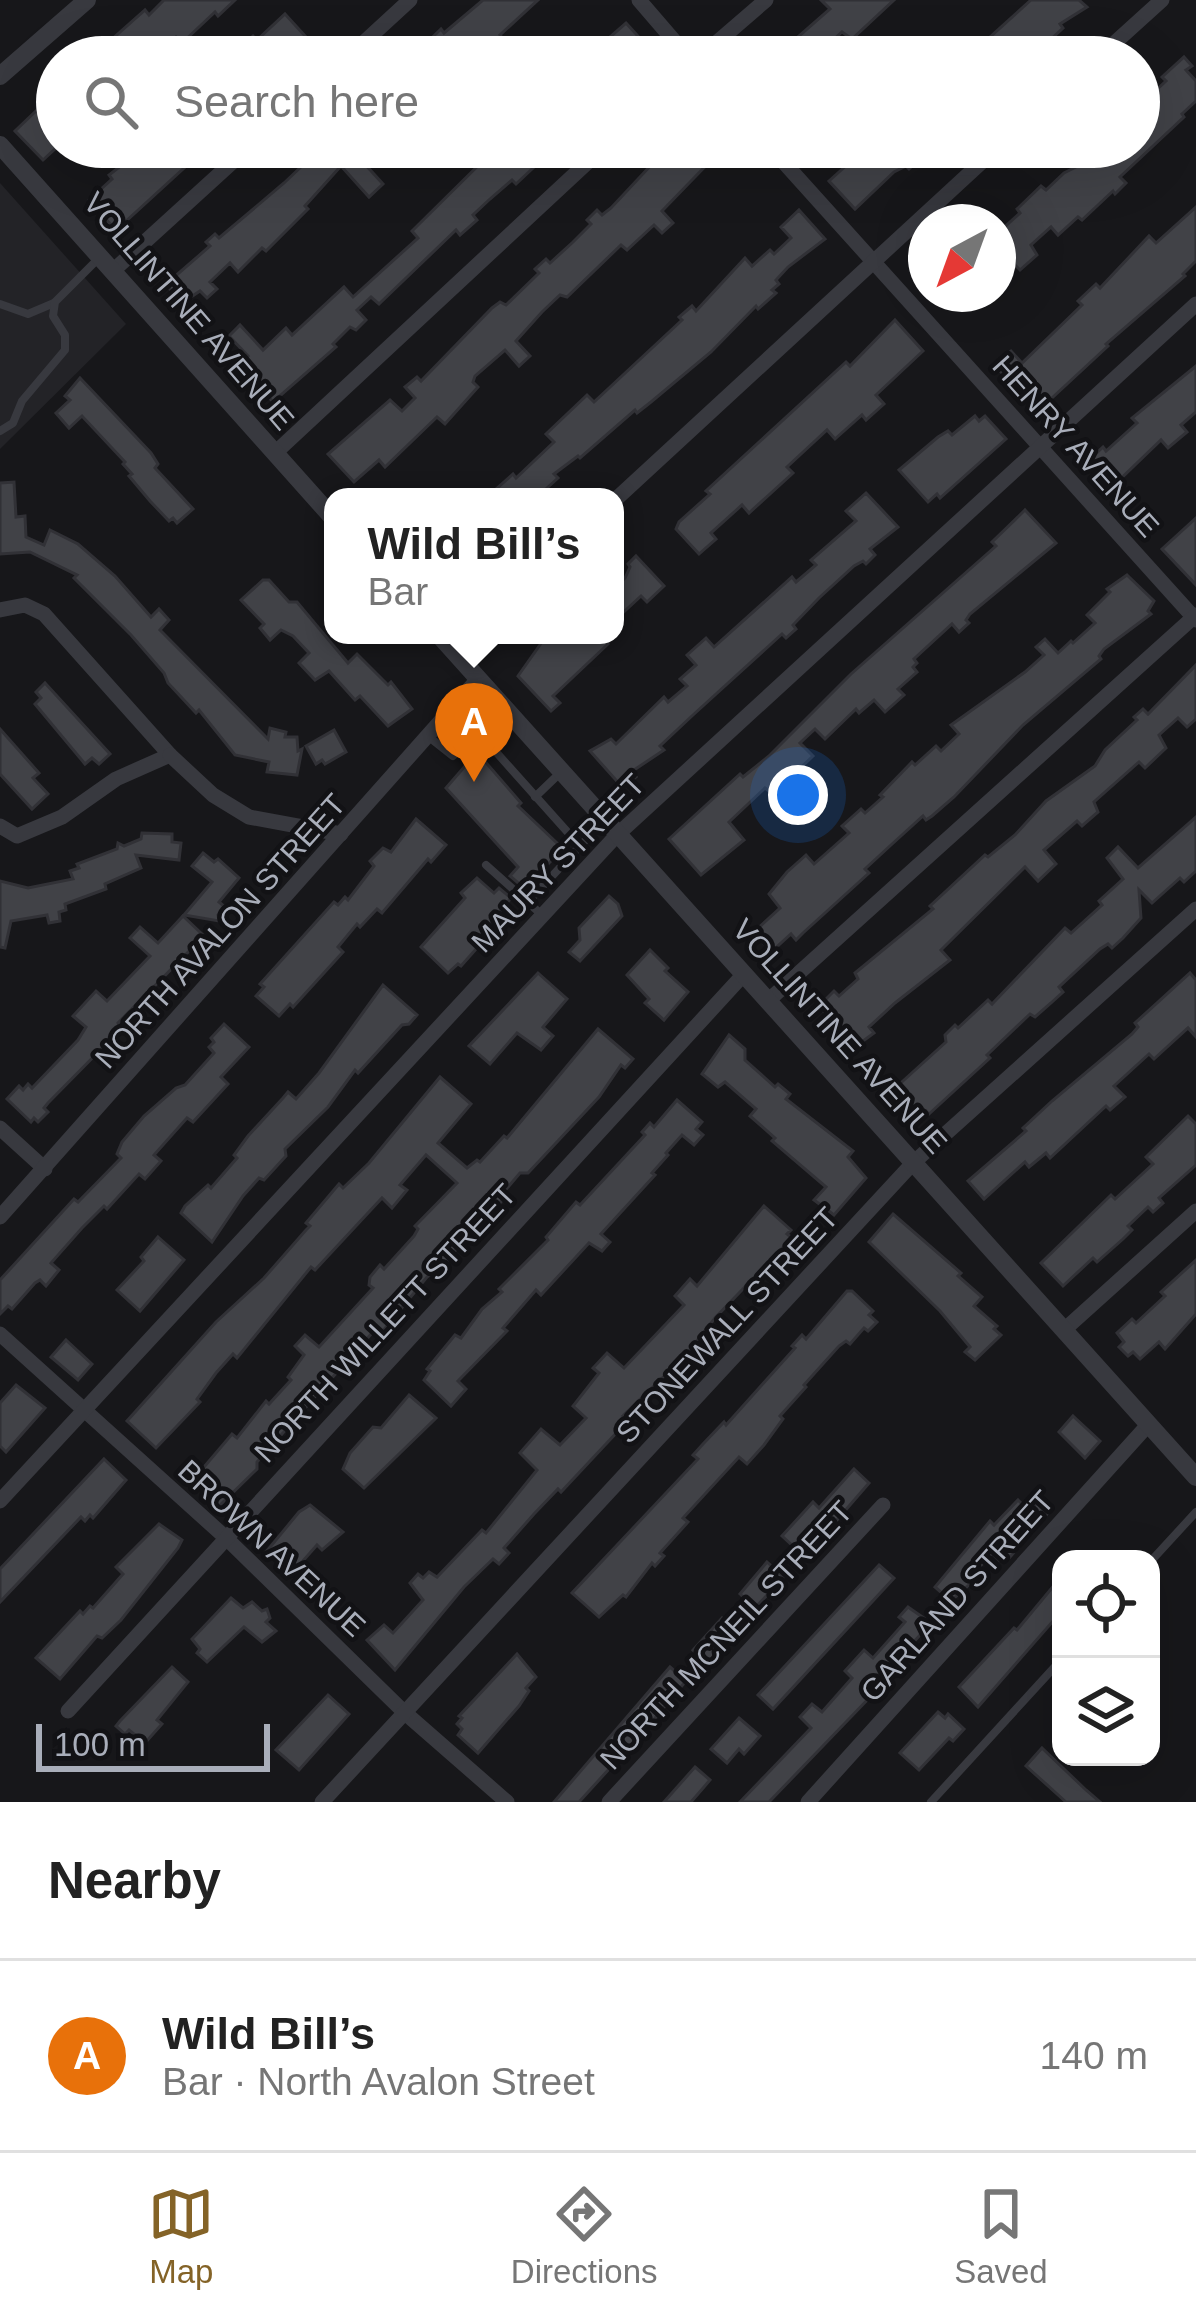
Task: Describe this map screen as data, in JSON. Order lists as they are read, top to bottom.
{
  "streets": {
    "street": [
      "VOLLINTINE AVENUE",
      "HENRY AVENUE",
      "MAURY STREET",
      "NORTH AVALON STREET",
      "NORTH WILLETT STREET",
      "STONEWALL STREET",
      "BROWN AVENUE",
      "GARLAND STREET",
      "NORTH MCNEIL STREET"
    ]
  },
  "crossings": [
    ["VOLLINTINE AVENUE", "MAURY STREET"],
    ["VOLLINTINE AVENUE", "NORTH AVALON STREET"],
    ["VOLLINTINE AVENUE", "NORTH WILLETT STREET"],
    ["VOLLINTINE AVENUE", "STONEWALL STREET"],
    ["VOLLINTINE AVENUE", "GARLAND STREET"],
    ["HENRY AVENUE", "MAURY STREET"],
    ["MAURY STREET", "BROWN AVENUE"],
    ["NORTH WILLETT STREET", "BROWN AVENUE"],
    ["STONEWALL STREET", "BROWN AVENUE"]
  ],
  "scale_bar": "100 m",
  "north": "bottom left",
  "page": {
    "search": "Search here",
    "popup": ["Wild Bill’s", "Bar"],
    "pins": "A",
    "scale": "100 m",
    "heading": "Nearby",
    "list": [
      {
        "mark": "A",
        "name": "Wild Bill’s",
        "note": "Bar · North Avalon Street",
        "value": "140 m"
      }
    ],
    "nav": ["Map", "Directions", "Saved"]
  }
}
